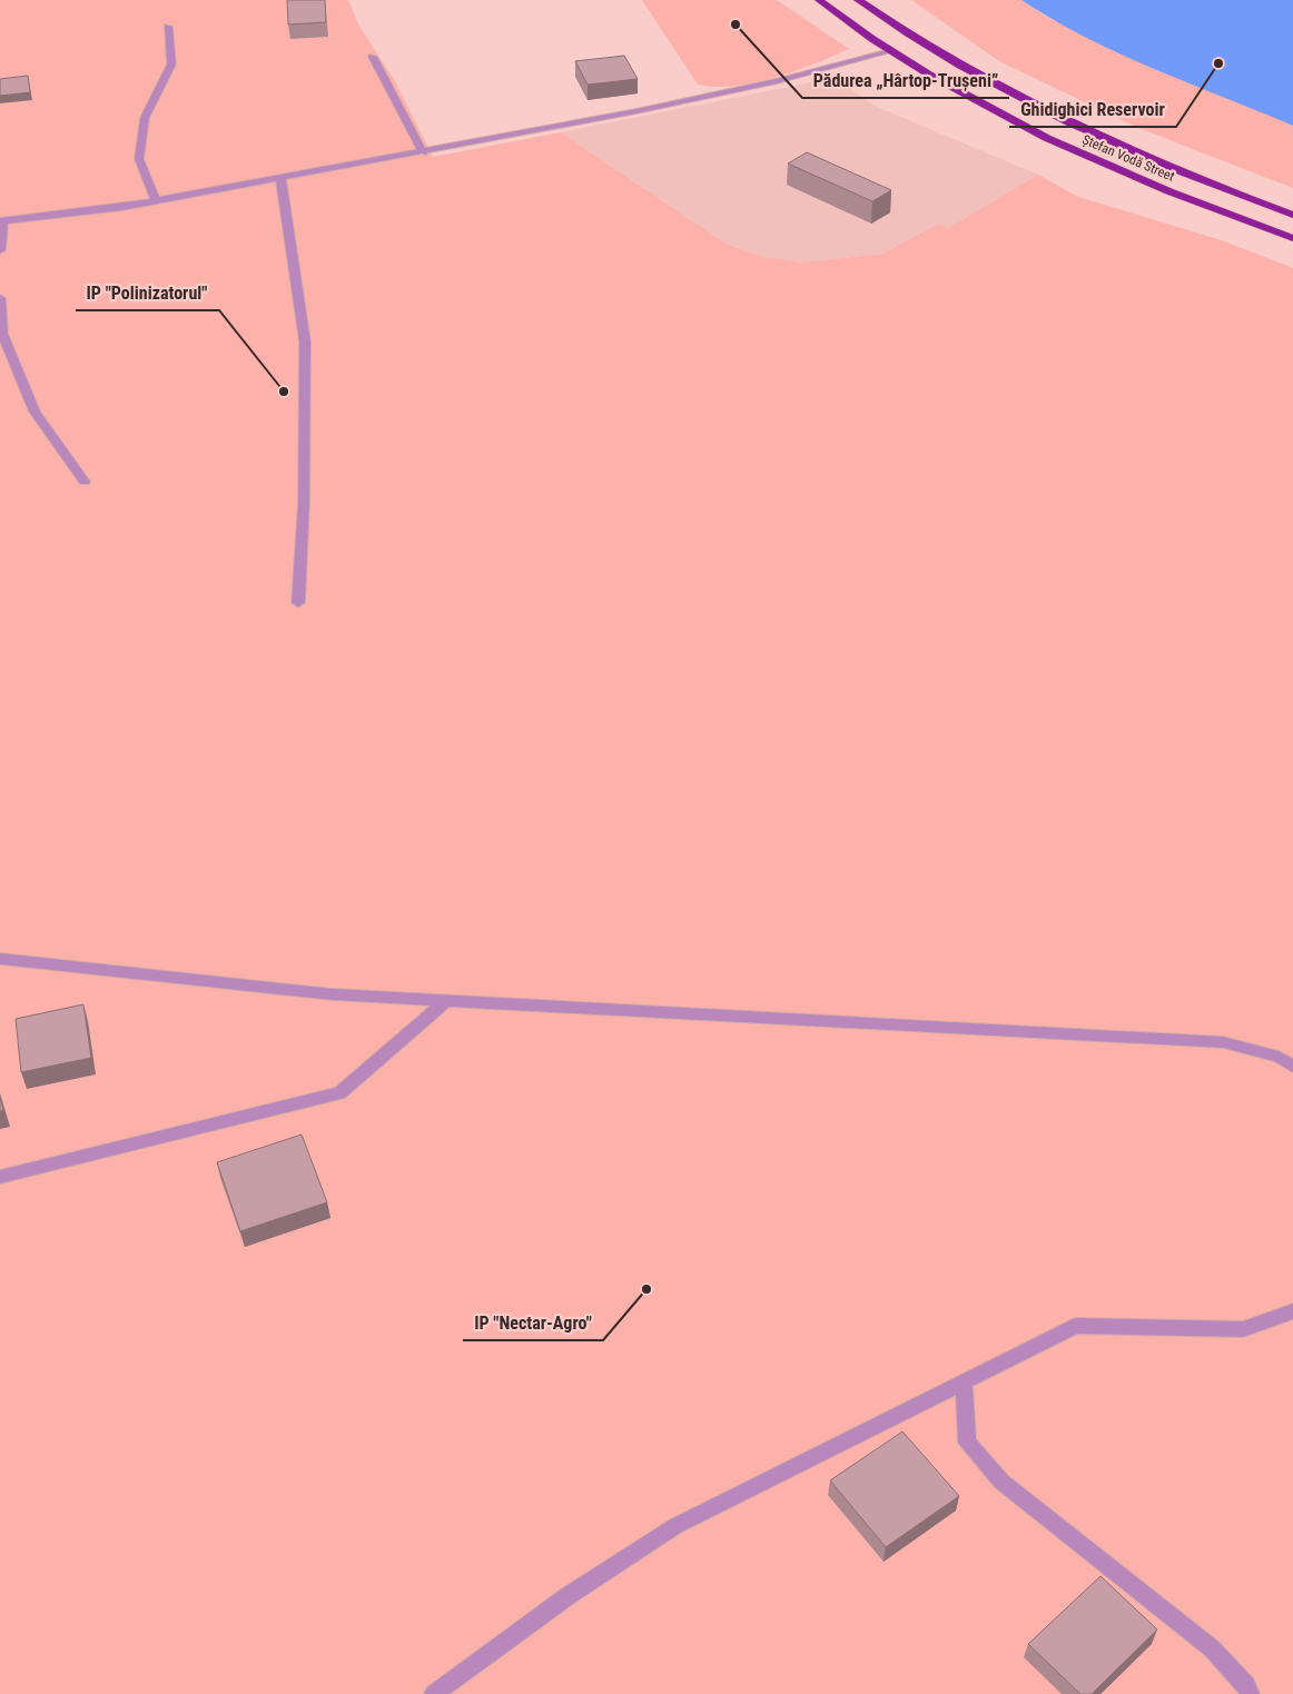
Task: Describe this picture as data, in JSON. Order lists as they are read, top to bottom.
{
  "streets": {
    "highway": ["Ștefan Vodă Street"]
  },
  "places": [
    "Pădurea „Hârtop-Trușeni”",
    "Ghidighici Reservoir",
    "IP \"Polinizatorul\"",
    "IP \"Nectar-Agro\""
  ]
}
